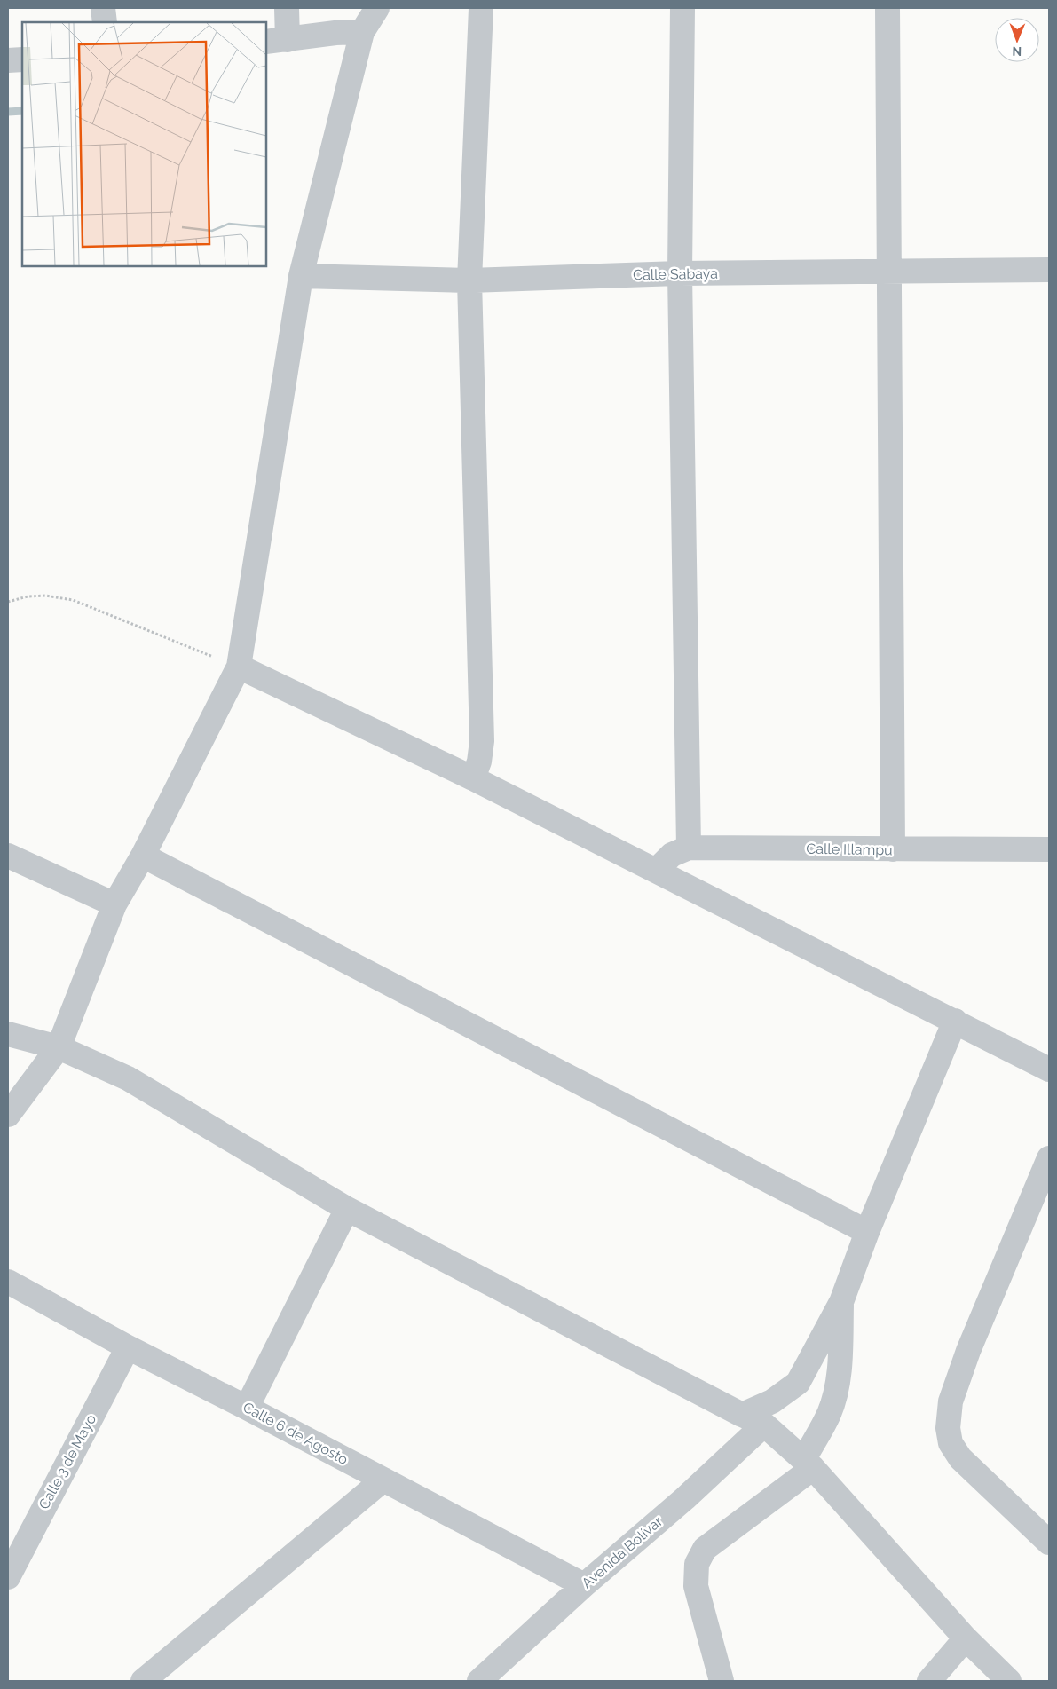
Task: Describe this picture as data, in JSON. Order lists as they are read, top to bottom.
{
  "streets": {
    "street": [
      "Calle Sabaya",
      "Calle Illampu",
      "Calle 6 de Agosto",
      "Calle 3 de Mayo",
      "Avenida Bolívar"
    ]
  },
  "crossings": [
    ["Calle 6 de Agosto", "Calle 3 de Mayo"],
    ["Calle 6 de Agosto", "Avenida Bolívar"]
  ],
  "north": "bottom"
}
